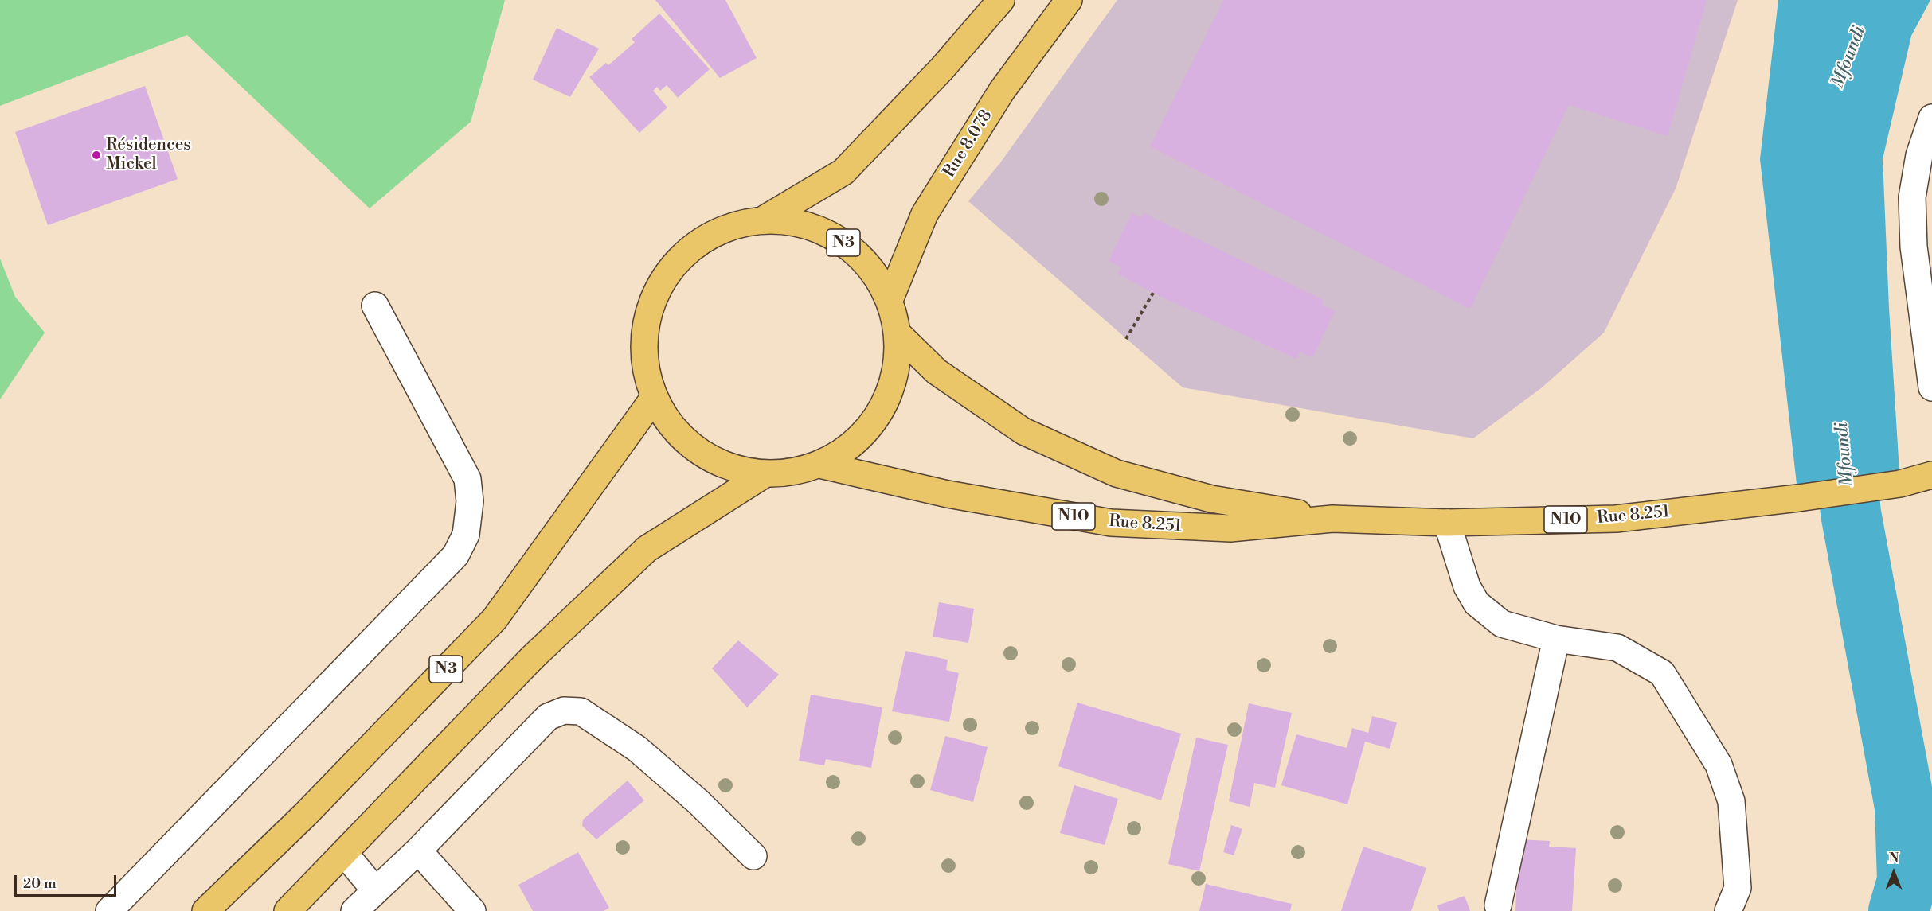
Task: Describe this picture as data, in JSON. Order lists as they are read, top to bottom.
{
  "streets": {
    "highway": [
      "Rue 8.078",
      "N3",
      "Rue 8.251",
      "N10"
    ]
  },
  "crossings": [
    ["Rue 8.078", "N3"],
    ["N3", "Rue 8.251"]
  ],
  "water": ["Mfoundi"],
  "places": ["Résidences Mickel"],
  "scale_bar": "20 m",
  "north": "top"
}
